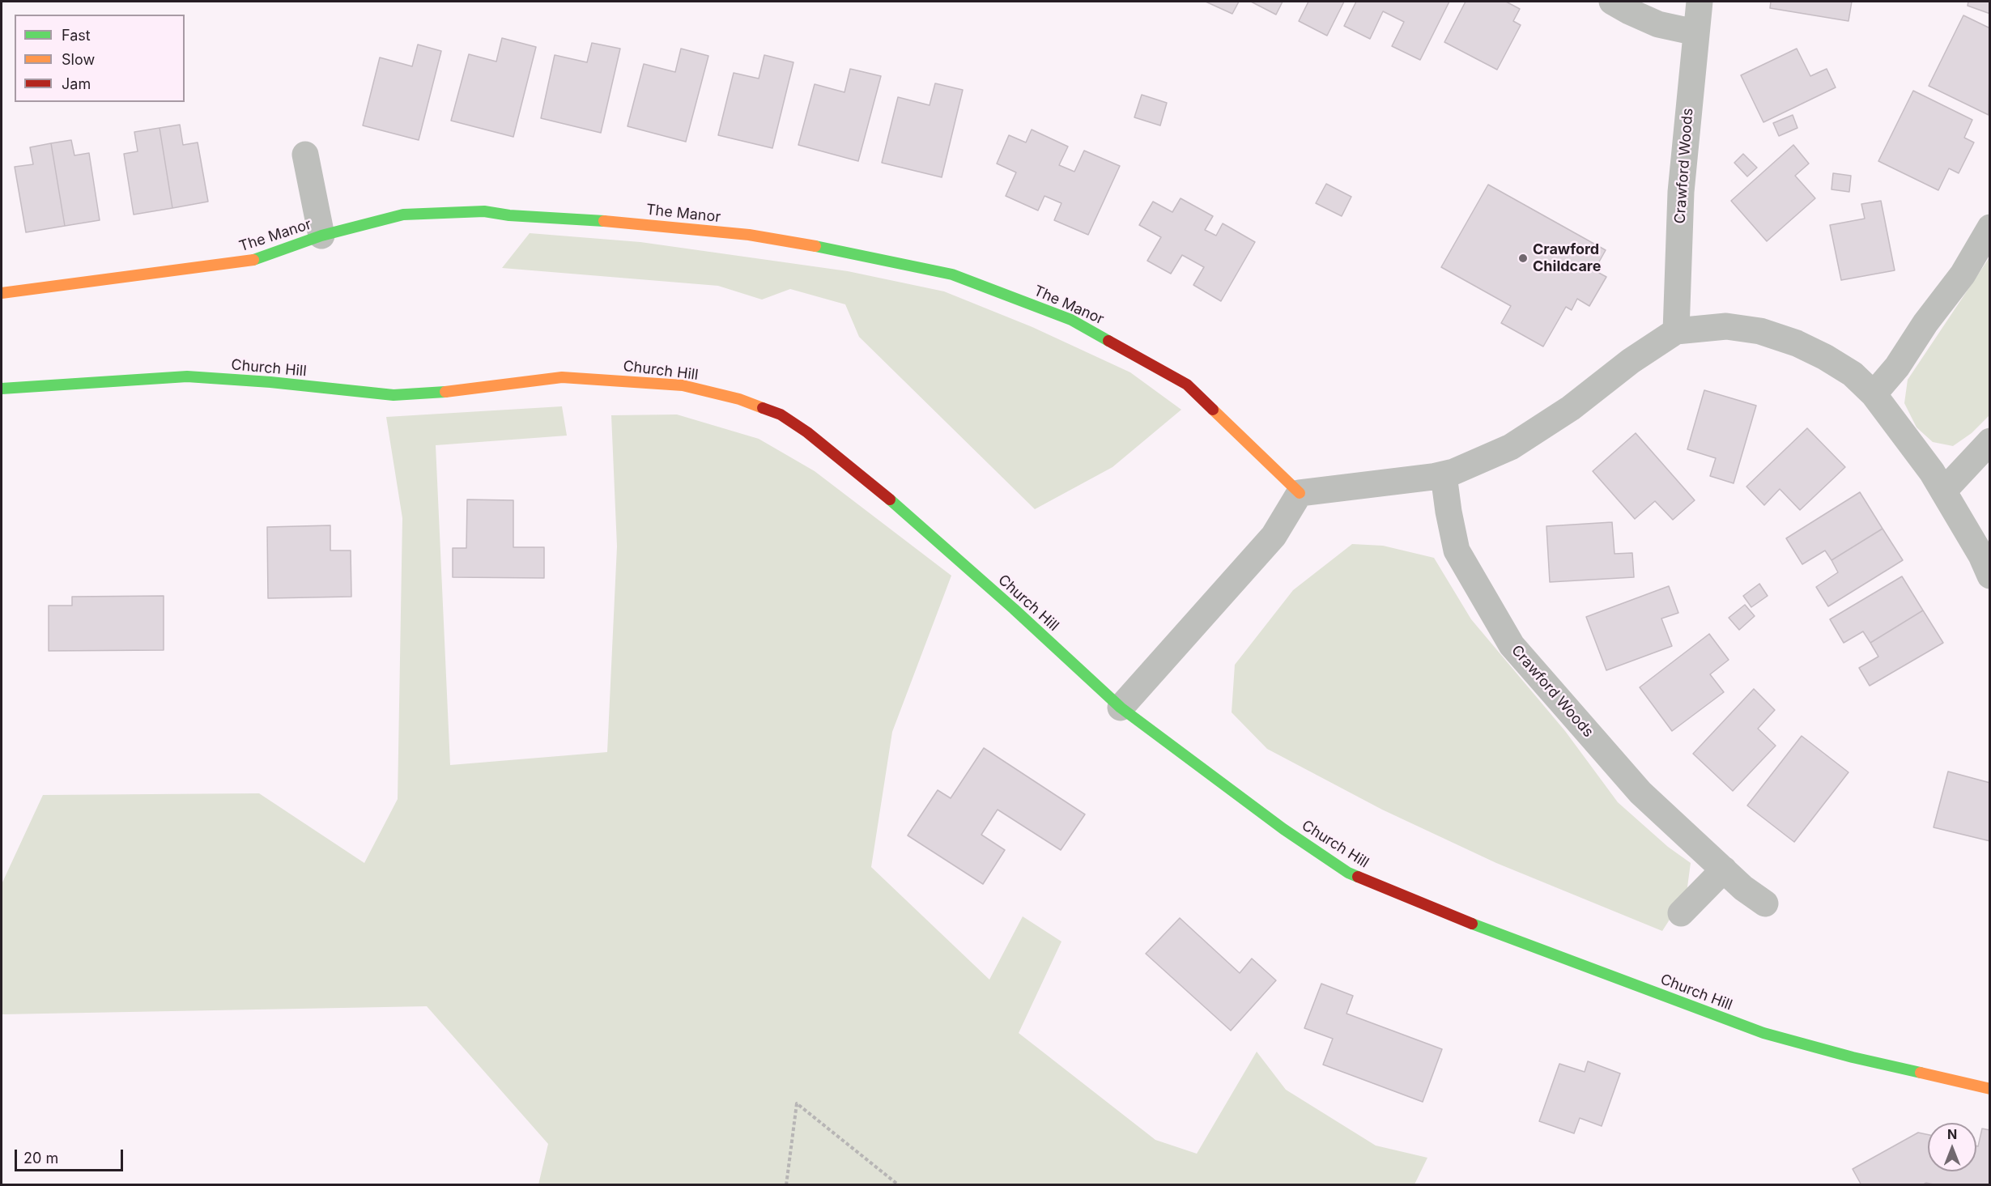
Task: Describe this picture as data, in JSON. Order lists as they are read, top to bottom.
{
  "streets": {
    "street": ["Crawford Woods", "The Manor", "Church Hill"]
  },
  "places": ["Crawford Childcare"],
  "legend": ["Fast", "Slow", "Jam"],
  "scale_bar": "20 m",
  "north": "top"
}
